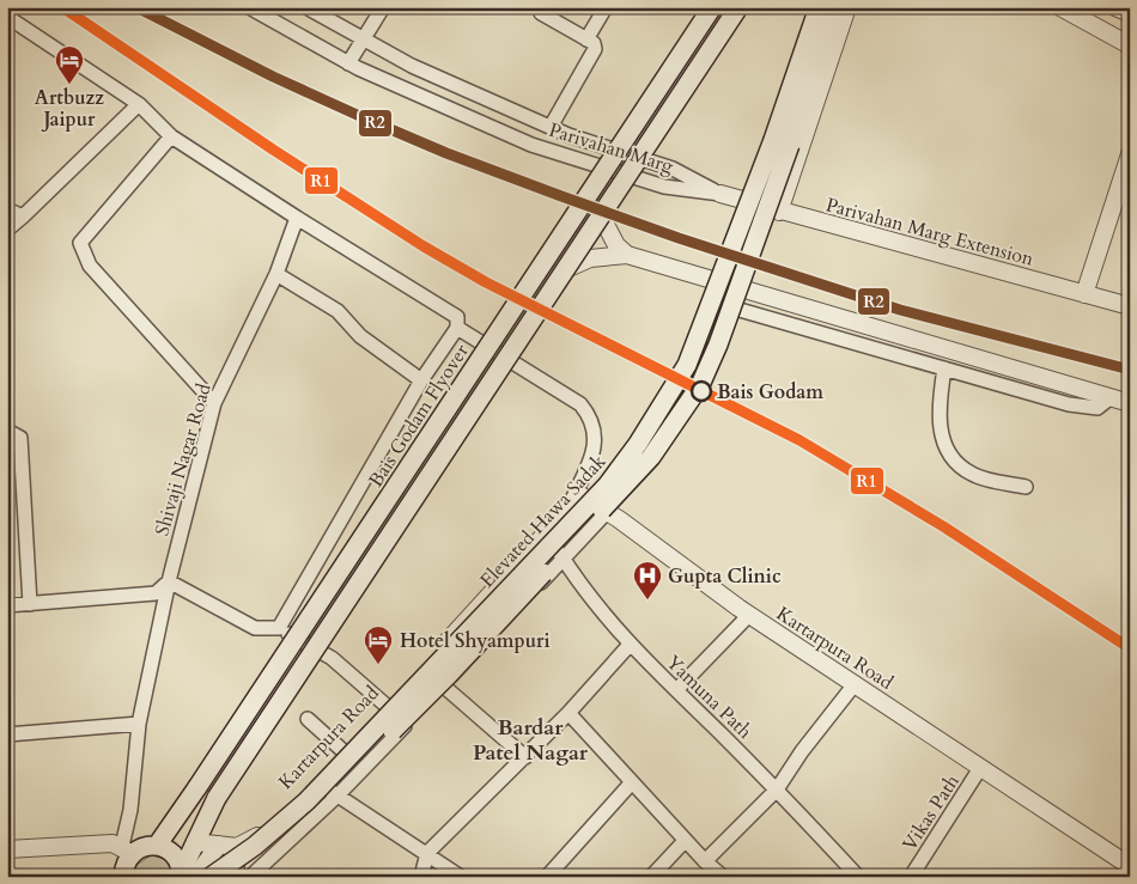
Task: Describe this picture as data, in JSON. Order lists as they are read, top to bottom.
{
  "streets": {
    "main road": ["Bais Godam Flyover", "Elevated Hawa Sadak"],
    "street": [
      "Parivahan Marg",
      "Parivahan Marg Extension",
      "Shivaji Nagar Road",
      "Kartarpura Road",
      "Yamuna Path",
      "Vikas Path"
    ]
  },
  "crossings": [
    ["Parivahan Marg", "Parivahan Marg Extension"],
    ["Kartarpura Road", "Yamuna Path"],
    ["Kartarpura Road", "Vikas Path"]
  ],
  "districts": ["Bardar Patel Nagar"],
  "places": {
    "hotel": ["Artbuzz Jaipur", "Hotel Shyampuri"],
    "other": ["Bais Godam"],
    "hospital": ["Gupta Clinic"]
  },
  "lines": ["transit line R1", "transit line R2"]
}
